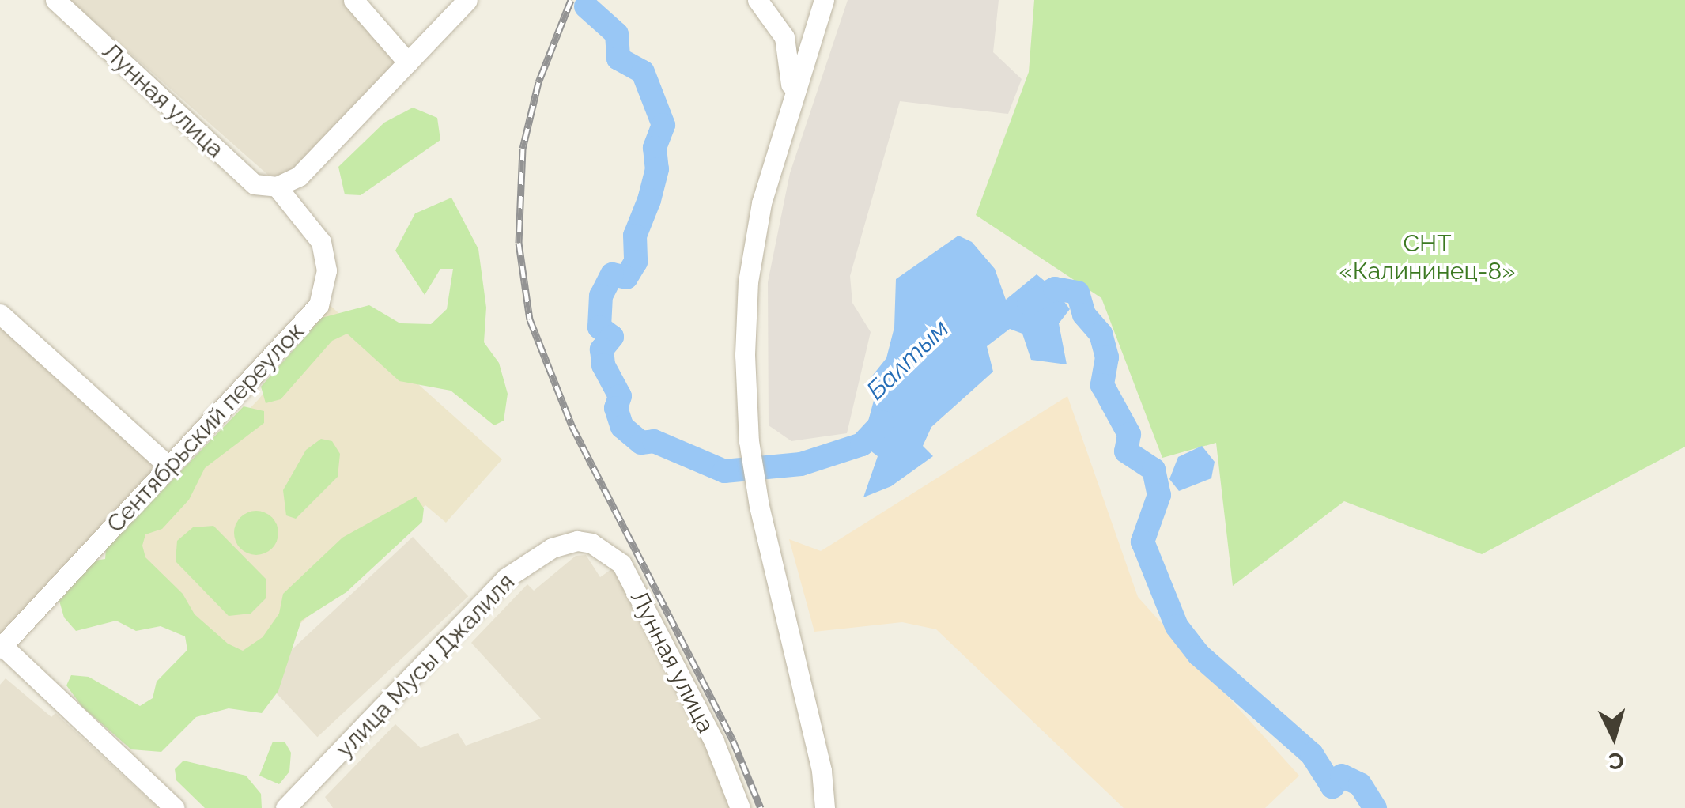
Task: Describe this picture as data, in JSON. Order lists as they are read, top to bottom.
{
  "streets": {
    "street": ["Лунная улица", "Сентябрьский переулок", "улица Мусы Джалиля"]
  },
  "crossings": [
    ["Лунная улица", "Сентябрьский переулок"],
    ["Лунная улица", "улица Мусы Джалиля"]
  ],
  "water": ["Балтым"],
  "parks": ["СНТ «Калининец-8»"],
  "north": "bottom"
}
